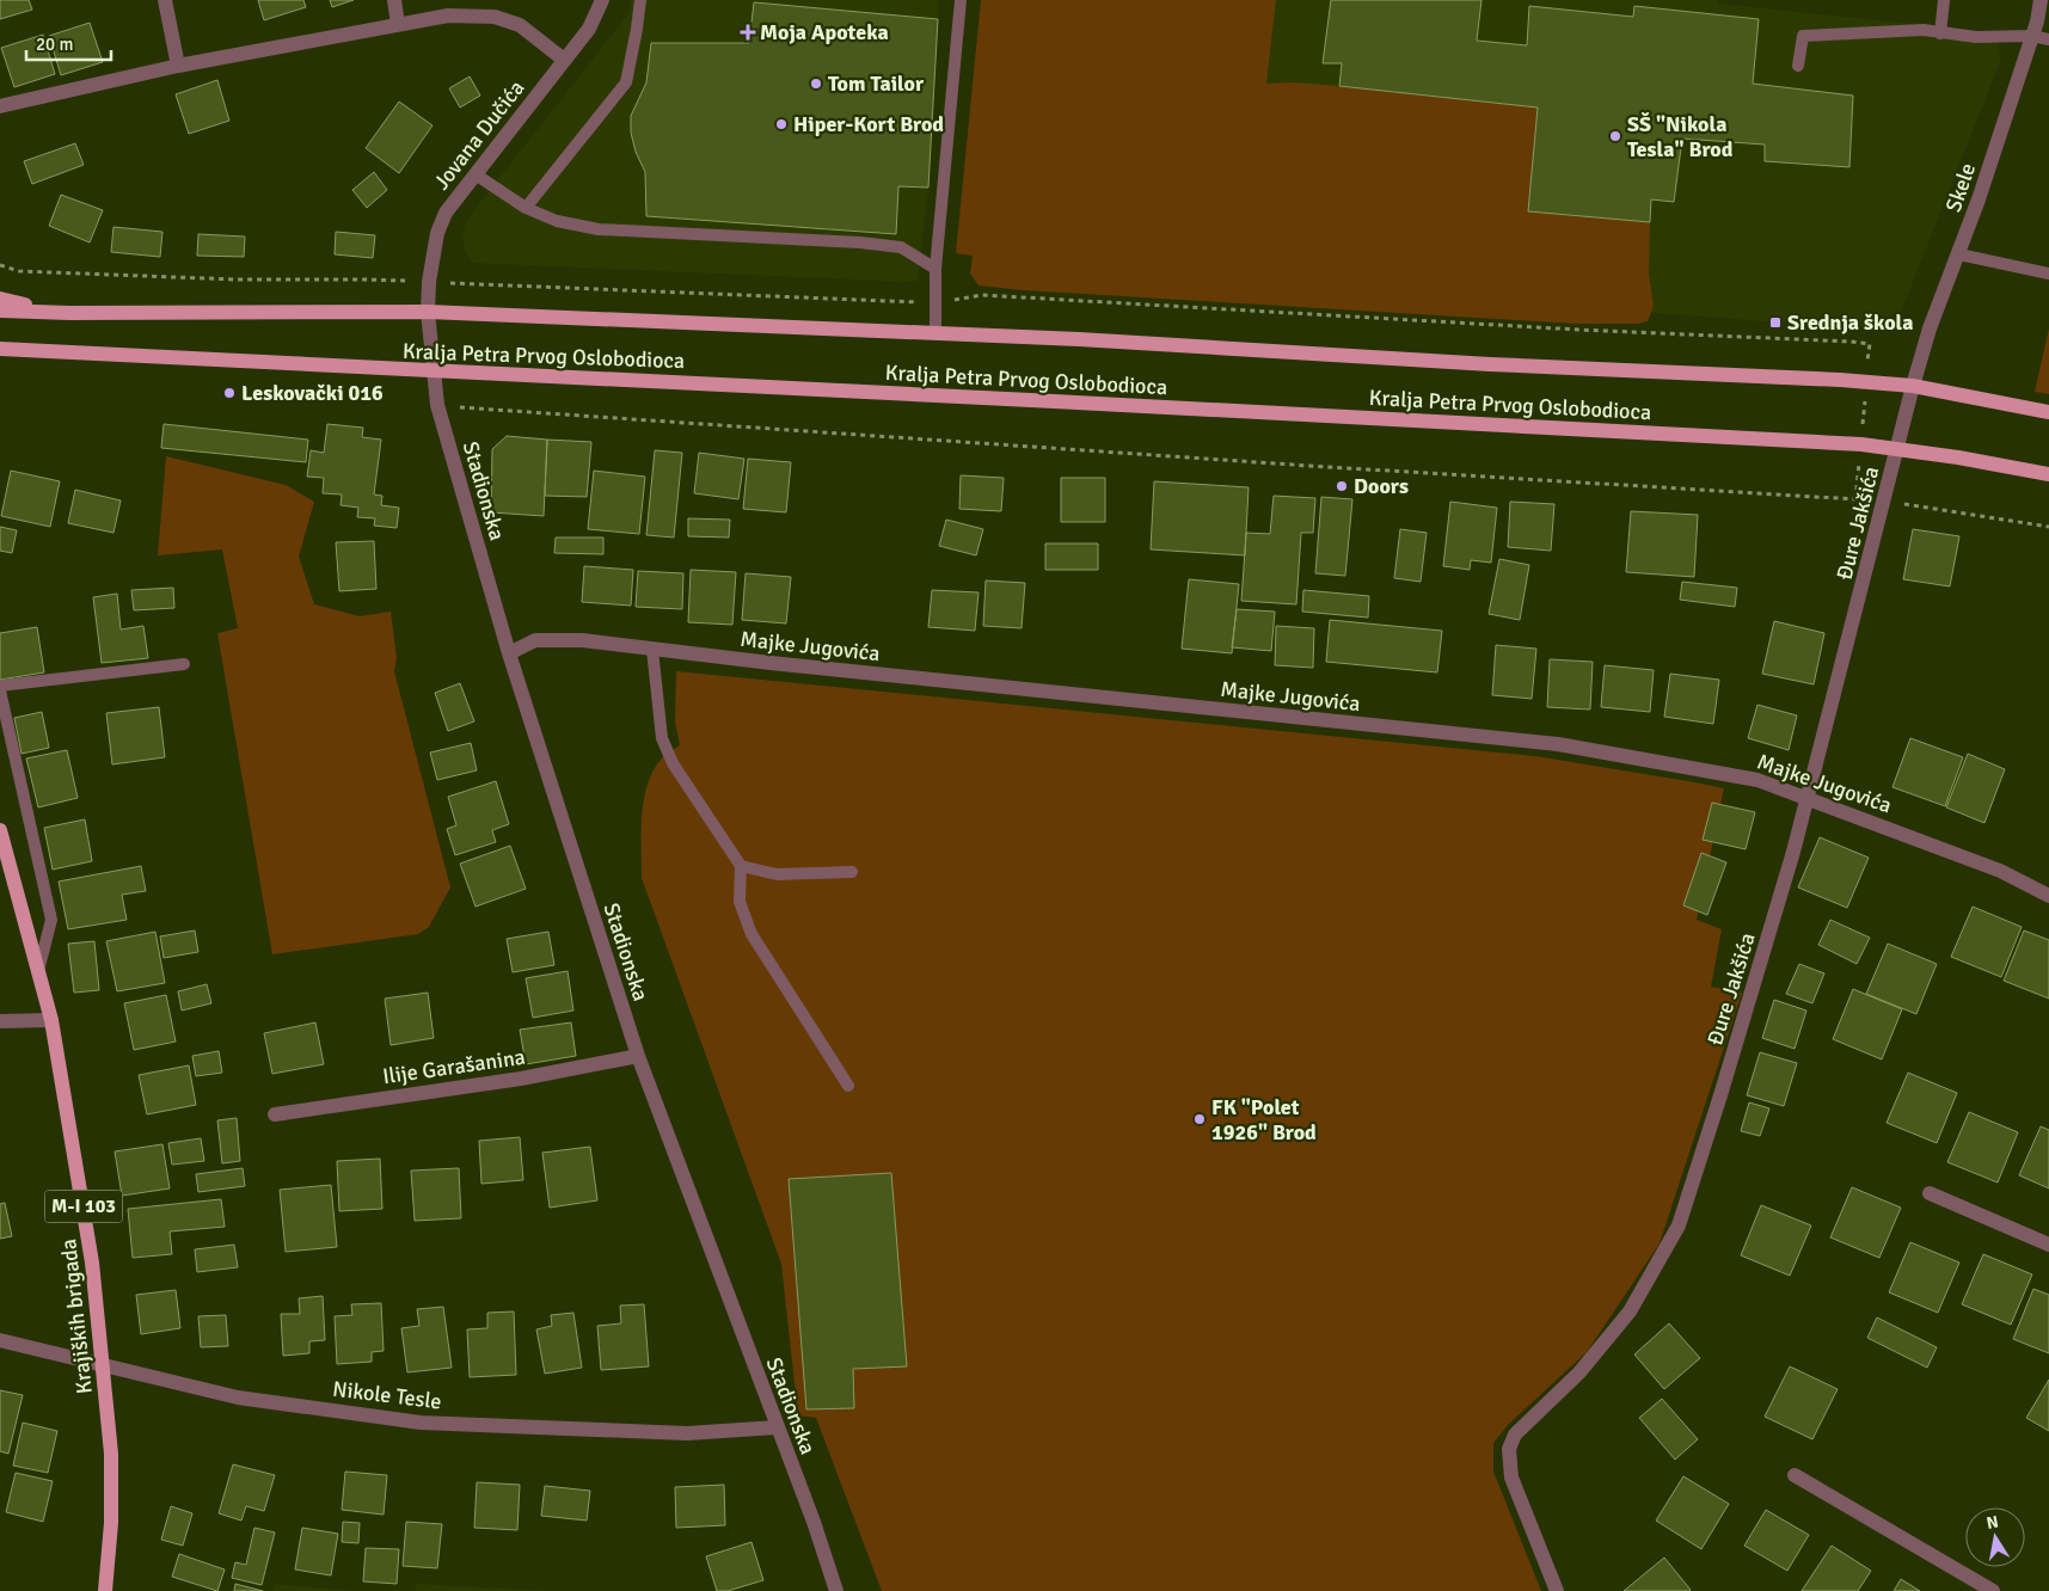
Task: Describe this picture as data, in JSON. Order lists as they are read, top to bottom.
{
  "streets": {
    "main road": ["Kralja Petra Prvog Oslobodioca", "M-I 103", "Krajiških brigada"],
    "street": [
      "Jovana Dučića",
      "Skele",
      "Stadionska",
      "Đure Jakšića",
      "Majke Jugovića",
      "Ilije Garašanina",
      "Nikole Tesle"
    ]
  },
  "crossings": [
    ["Jovana Dučića", "Kralja Petra Prvog Oslobodioca"],
    ["Jovana Dučića", "Stadionska"],
    ["Skele", "Kralja Petra Prvog Oslobodioca"],
    ["Skele", "Đure Jakšića"],
    ["Kralja Petra Prvog Oslobodioca", "Stadionska"],
    ["Kralja Petra Prvog Oslobodioca", "Đure Jakšića"],
    ["Stadionska", "Majke Jugovića"],
    ["Stadionska", "Ilije Garašanina"],
    ["Stadionska", "Nikole Tesle"],
    ["Đure Jakšića", "Majke Jugovića"],
    ["Krajiških brigada", "Nikole Tesle"]
  ],
  "places": {
    "health": ["Moja Apoteka"],
    "other": [
      "Tom Tailor",
      "Hiper-Kort Brod",
      "SŠ \"Nikola Tesla\" Brod",
      "Leskovački 016",
      "Doors",
      "FK \"Polet 1926\" Brod"
    ],
    "transit": ["Srednja škola"]
  },
  "scale_bar": "20 m",
  "north": "top"
}
